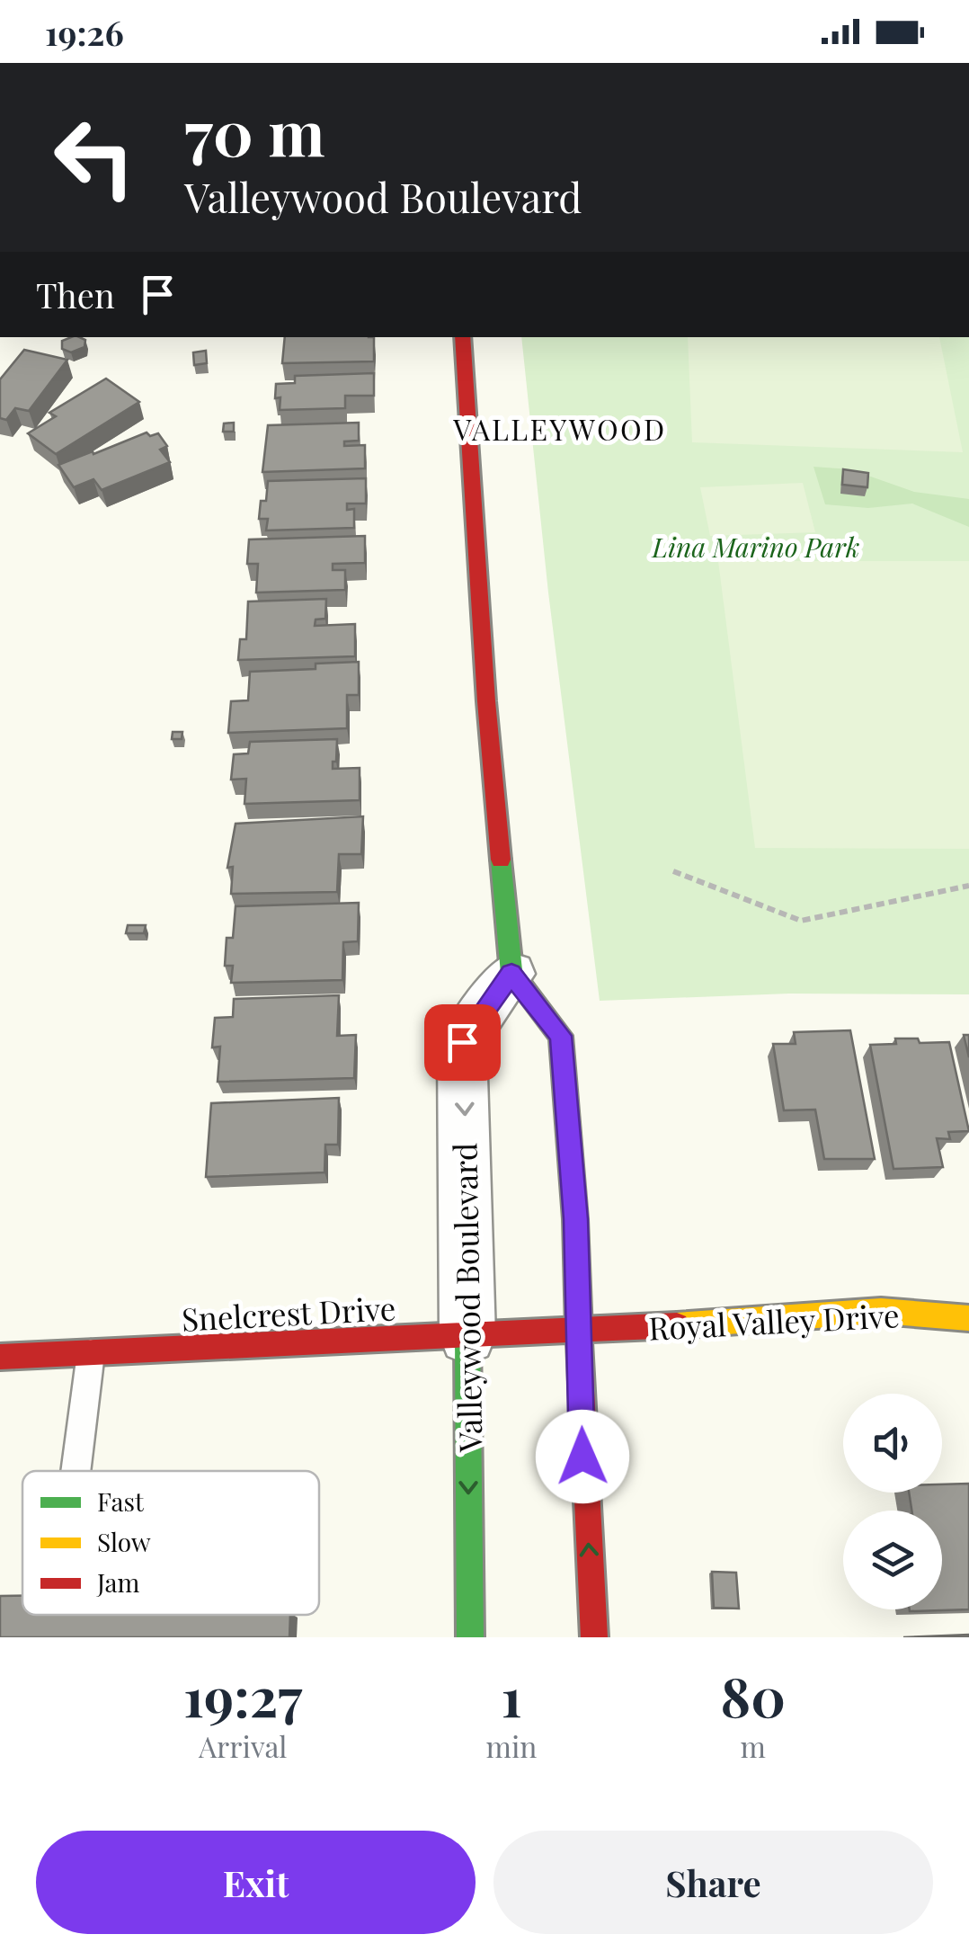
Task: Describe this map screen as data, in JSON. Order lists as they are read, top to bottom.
{
  "streets": {
    "street": ["Valleywood Boulevard", "Snelcrest Drive", "Royal Valley Drive"]
  },
  "crossings": [
    ["Valleywood Boulevard", "Snelcrest Drive"],
    ["Snelcrest Drive", "Royal Valley Drive"]
  ],
  "districts": ["VALLEYWOOD"],
  "parks": ["Lina Marino Park"],
  "legend": ["Fast", "Slow", "Jam"],
  "page": {
    "status": "19:26",
    "turn": ["70 m", "Valleywood Boulevard"],
    "then": "Then",
    "eta": [
      "19:27",
      "Arrival",
      "1",
      "min",
      "80",
      "m"
    ],
    "buttons": ["Exit", "Share"]
  }
}
